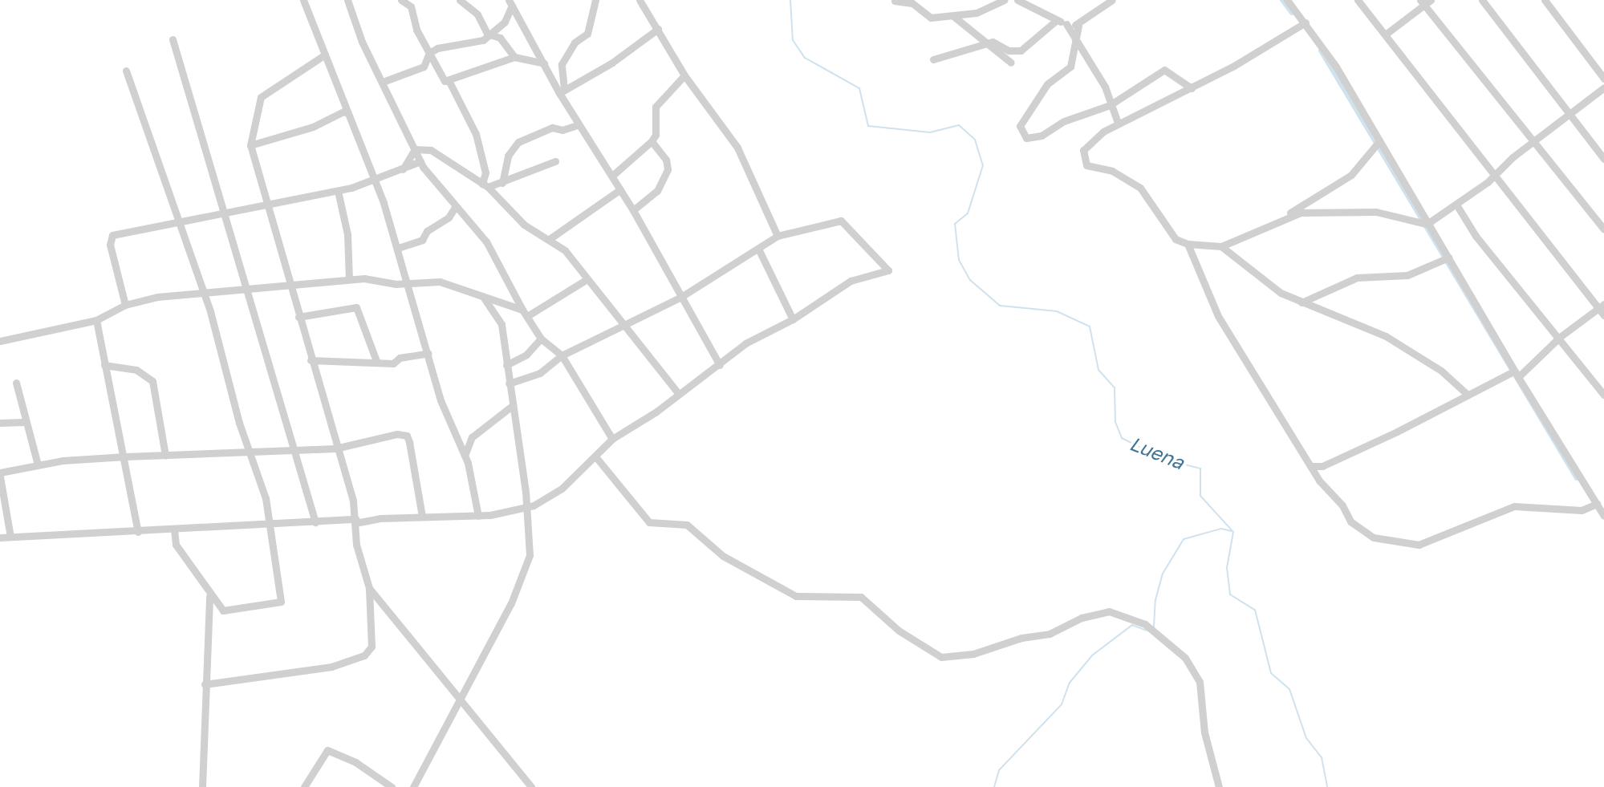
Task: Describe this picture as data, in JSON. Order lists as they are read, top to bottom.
{
  "water": ["Luena"]
}
